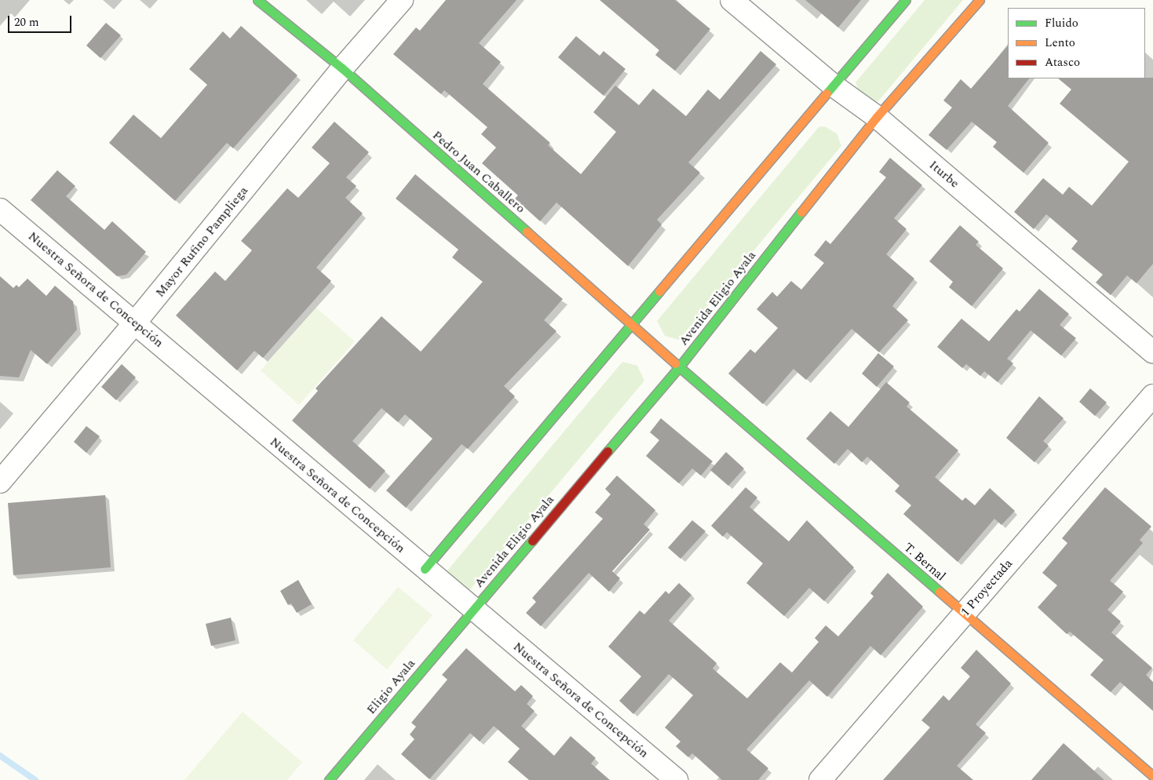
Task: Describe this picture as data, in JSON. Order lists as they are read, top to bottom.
{
  "streets": {
    "street": [
      "Pedro Juan Caballero",
      "Iturbe",
      "Mayor Rufino Pampliega",
      "Nuestra Señora de Concepción",
      "Avenida Eligio Ayala",
      "T. Bernal",
      "1 Proyectada",
      "Eligio Ayala"
    ]
  },
  "crossings": [
    ["Pedro Juan Caballero", "Mayor Rufino Pampliega"],
    ["Pedro Juan Caballero", "Avenida Eligio Ayala"],
    ["Pedro Juan Caballero", "T. Bernal"],
    ["Iturbe", "Avenida Eligio Ayala"],
    ["Mayor Rufino Pampliega", "Nuestra Señora de Concepción"],
    ["Nuestra Señora de Concepción", "Avenida Eligio Ayala"],
    ["Nuestra Señora de Concepción", "Eligio Ayala"],
    ["Avenida Eligio Ayala", "T. Bernal"],
    ["Avenida Eligio Ayala", "Eligio Ayala"],
    ["T. Bernal", "1 Proyectada"]
  ],
  "legend": ["Fluido", "Lento", "Atasco"],
  "scale_bar": "20 m"
}
